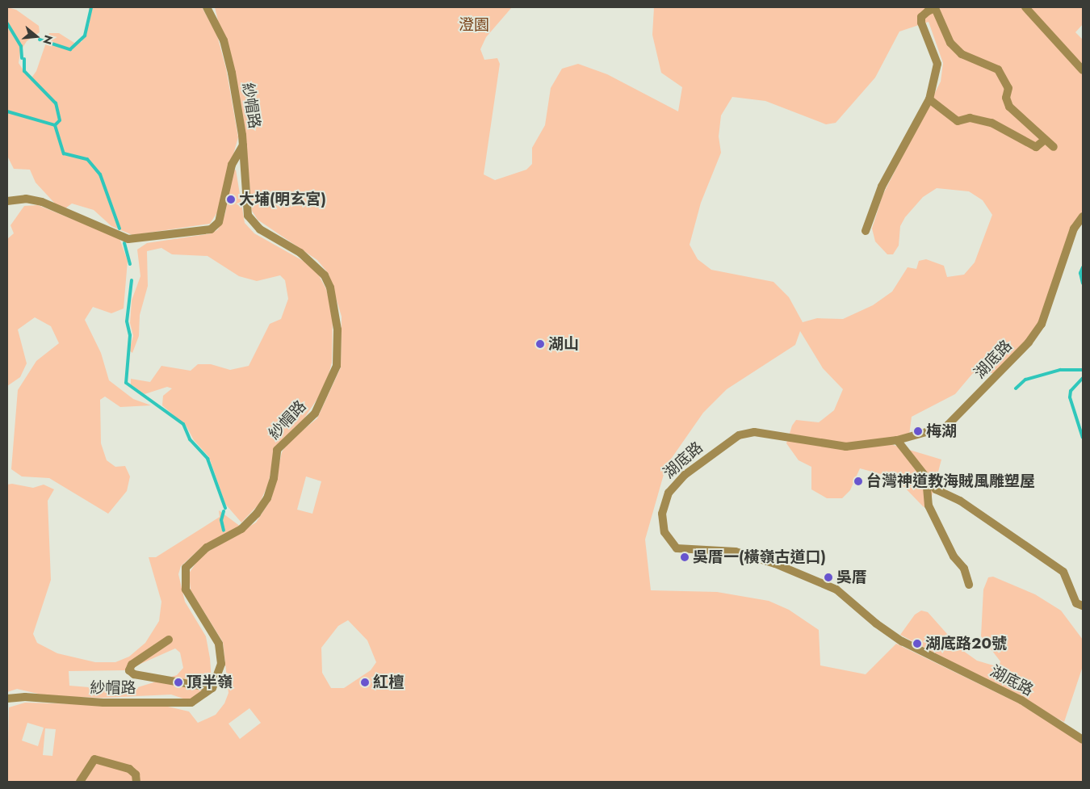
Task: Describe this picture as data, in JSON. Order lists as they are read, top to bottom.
{
  "streets": {
    "street": ["紗帽路", "湖底路"]
  },
  "parks": ["澄園"],
  "places": [
    "大埔(明玄宮)",
    "湖山",
    "梅湖",
    "台灣神道教海賊風雕塑屋",
    "吳厝一(橫嶺古道口)",
    "吳厝",
    "湖底路20號",
    "頂半嶺",
    "紅檀"
  ],
  "north": "right"
}
